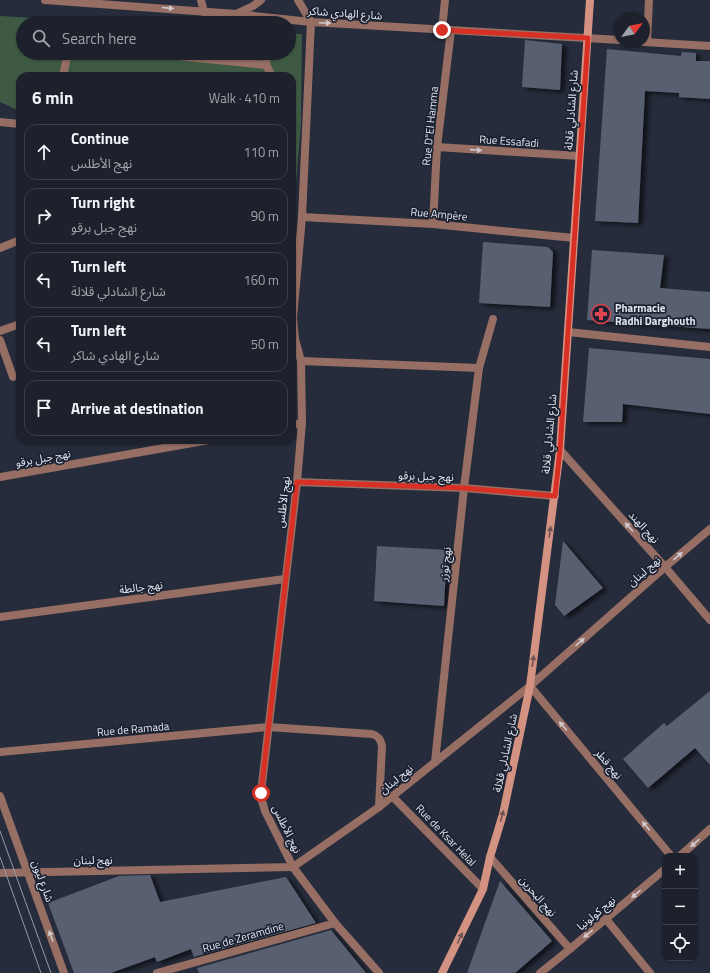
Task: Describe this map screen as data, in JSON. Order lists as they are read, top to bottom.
{
  "streets": {
    "main road": ["شارع الشادلي قلالة"],
    "street": [
      "شارع الهادي شاكر",
      "Rue D\"El Hamma",
      "Rue Essafadi",
      "Rue Ampère",
      "نهج جبل برقو",
      "نهج الأطلس",
      "نهج الهند",
      "نهج توزر",
      "نهج لبنان",
      "نهج جالطة",
      "Rue de Ramada",
      "نهج قطر",
      "Rue de Ksar Helal",
      "شارع ليون",
      "نهج البحرين",
      "نهج كولونيا",
      "Rue de Zeramdine"
    ]
  },
  "crossings": [
    ["شارع الهادي شاكر", "شارع الشادلي قلالة"],
    ["شارع الهادي شاكر", "Rue D\"El Hamma"],
    ["شارع الهادي شاكر", "نهج الأطلس"],
    ["شارع الشادلي قلالة", "Rue Essafadi"],
    ["شارع الشادلي قلالة", "Rue Ampère"],
    ["شارع الشادلي قلالة", "نهج جبل برقو"],
    ["شارع الشادلي قلالة", "نهج الهند"],
    ["شارع الشادلي قلالة", "نهج لبنان"],
    ["شارع الشادلي قلالة", "نهج قطر"],
    ["شارع الشادلي قلالة", "Rue de Ksar Helal"],
    ["شارع الشادلي قلالة", "نهج البحرين"],
    ["Rue D\"El Hamma", "Rue Essafadi"],
    ["Rue D\"El Hamma", "Rue Ampère"],
    ["Rue Ampère", "نهج الأطلس"],
    ["نهج جبل برقو", "نهج الأطلس"],
    ["نهج جبل برقو", "نهج توزر"],
    ["نهج الأطلس", "نهج لبنان"],
    ["نهج الأطلس", "نهج جالطة"],
    ["نهج الأطلس", "Rue de Ramada"],
    ["نهج الأطلس", "Rue de Zeramdine"],
    ["نهج الهند", "نهج لبنان"],
    ["نهج توزر", "نهج لبنان"],
    ["نهج لبنان", "Rue de Ramada"],
    ["نهج لبنان", "نهج قطر"],
    ["نهج لبنان", "Rue de Ksar Helal"],
    ["نهج لبنان", "شارع ليون"],
    ["نهج البحرين", "نهج كولونيا"]
  ],
  "one_way": [
    "شارع الهادي شاكر",
    "شارع الشادلي قلالة",
    "Rue Essafadi",
    "نهج الهند",
    "نهج قطر",
    "شارع ليون",
    "نهج كولونيا"
  ],
  "places": {
    "pharmacy": ["Pharmacie Radhi Darghouth"]
  },
  "north": "top right",
  "page": {
    "search": "Search here",
    "heading": ["6 min", "Walk · 410 m"],
    "list": [
      ["Continue", "نهج الأطلس", "110 m"],
      ["Turn right", "نهج جبل برقو", "90 m"],
      ["Turn left", "شارع الشادلي قلالة", "160 m"],
      ["Turn left", "شارع الهادي شاكر", "50 m"],
      "Arrive at destination"
    ],
    "map_buttons": ["+", "−"]
  }
}
